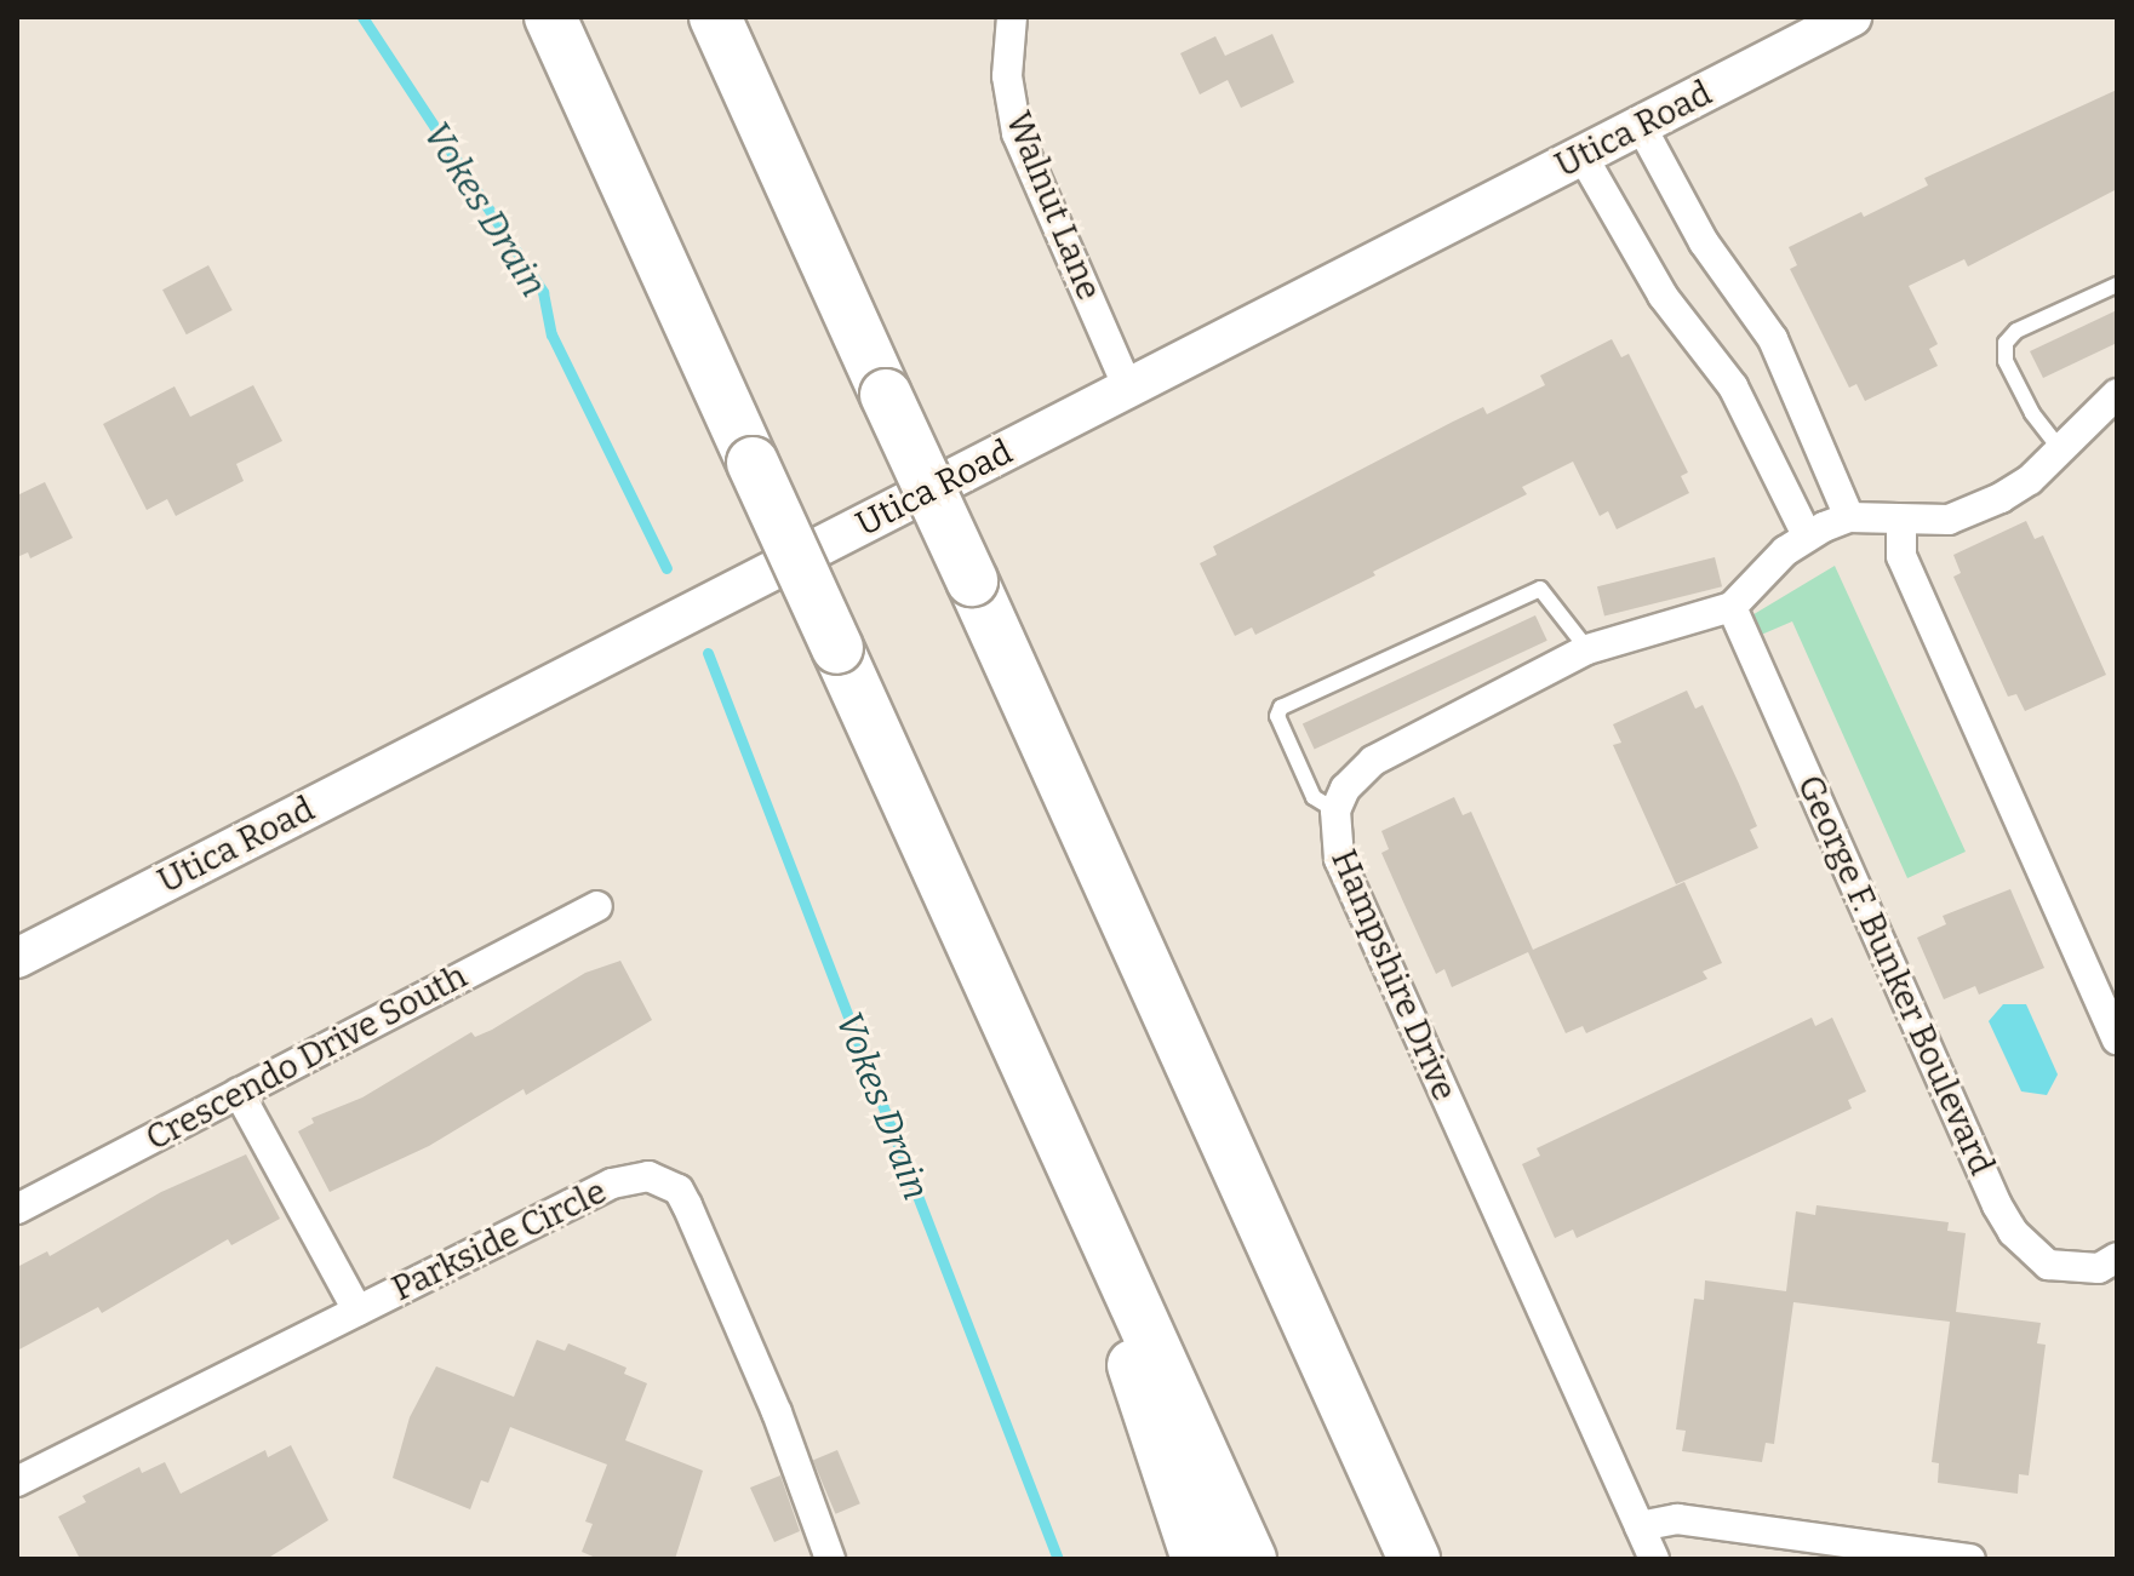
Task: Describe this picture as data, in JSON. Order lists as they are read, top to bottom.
{
  "streets": {
    "street": [
      "Utica Road",
      "Walnut Lane",
      "Hampshire Drive",
      "George F. Bunker Boulevard",
      "Crescendo Drive South",
      "Parkside Circle"
    ]
  },
  "crossings": [
    ["Utica Road", "Walnut Lane"],
    ["Hampshire Drive", "George F. Bunker Boulevard"]
  ],
  "water": ["Vokes Drain"]
}
